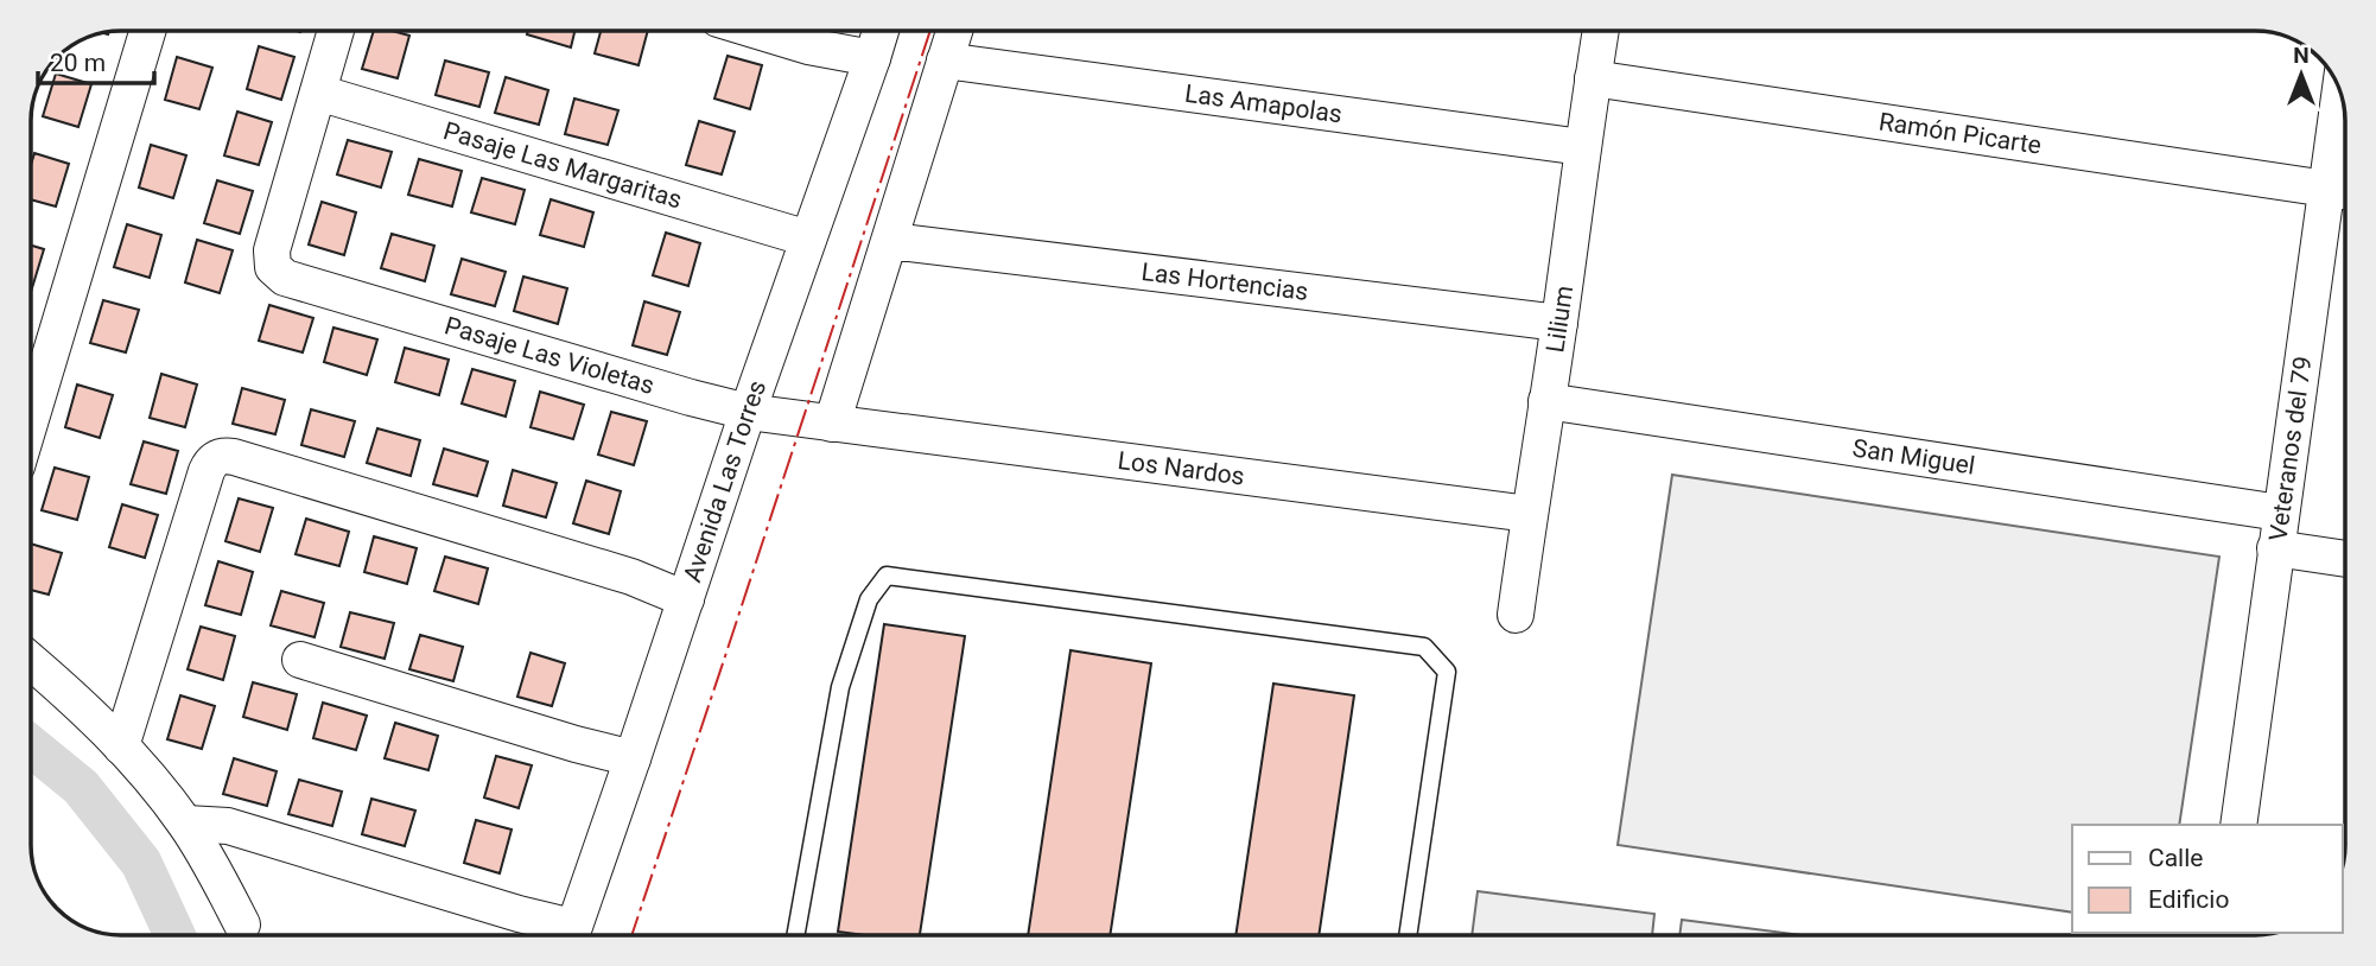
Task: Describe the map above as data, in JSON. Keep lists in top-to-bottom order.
{
  "streets": {
    "street": [
      "Las Amapolas",
      "Ramón Picarte",
      "Pasaje Las Margaritas",
      "Las Hortencias",
      "Lilium",
      "Pasaje Las Violetas",
      "Veteranos del 79",
      "San Miguel",
      "Los Nardos",
      "Avenida Las Torres"
    ]
  },
  "crossings": [
    ["Las Amapolas", "Lilium"],
    ["Ramón Picarte", "Lilium"],
    ["Ramón Picarte", "Veteranos del 79"],
    ["Pasaje Las Margaritas", "Pasaje Las Violetas"],
    ["Pasaje Las Margaritas", "Avenida Las Torres"],
    ["Las Hortencias", "Lilium"],
    ["Lilium", "San Miguel"],
    ["Lilium", "Los Nardos"],
    ["Pasaje Las Violetas", "Los Nardos"],
    ["Pasaje Las Violetas", "Avenida Las Torres"],
    ["Veteranos del 79", "San Miguel"]
  ],
  "legend": ["Calle", "Edificio"],
  "scale_bar": "20 m",
  "north": "top"
}
